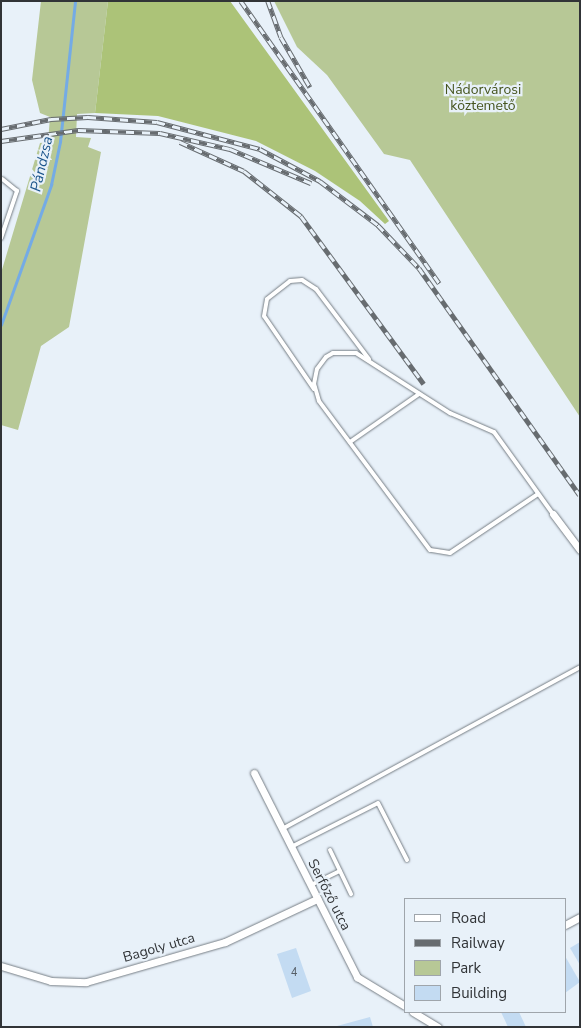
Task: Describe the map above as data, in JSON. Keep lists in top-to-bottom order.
{
  "streets": {
    "street": ["Serfőző utca", "Bagoly utca"]
  },
  "crossings": [
    ["Serfőző utca", "Bagoly utca"]
  ],
  "water": ["Pándzsa"],
  "parks": ["Nádorvárosi köztemető"],
  "house_numbers": ["4"],
  "legend": [
    "Road",
    "Railway",
    "Park",
    "Building"
  ]
}
